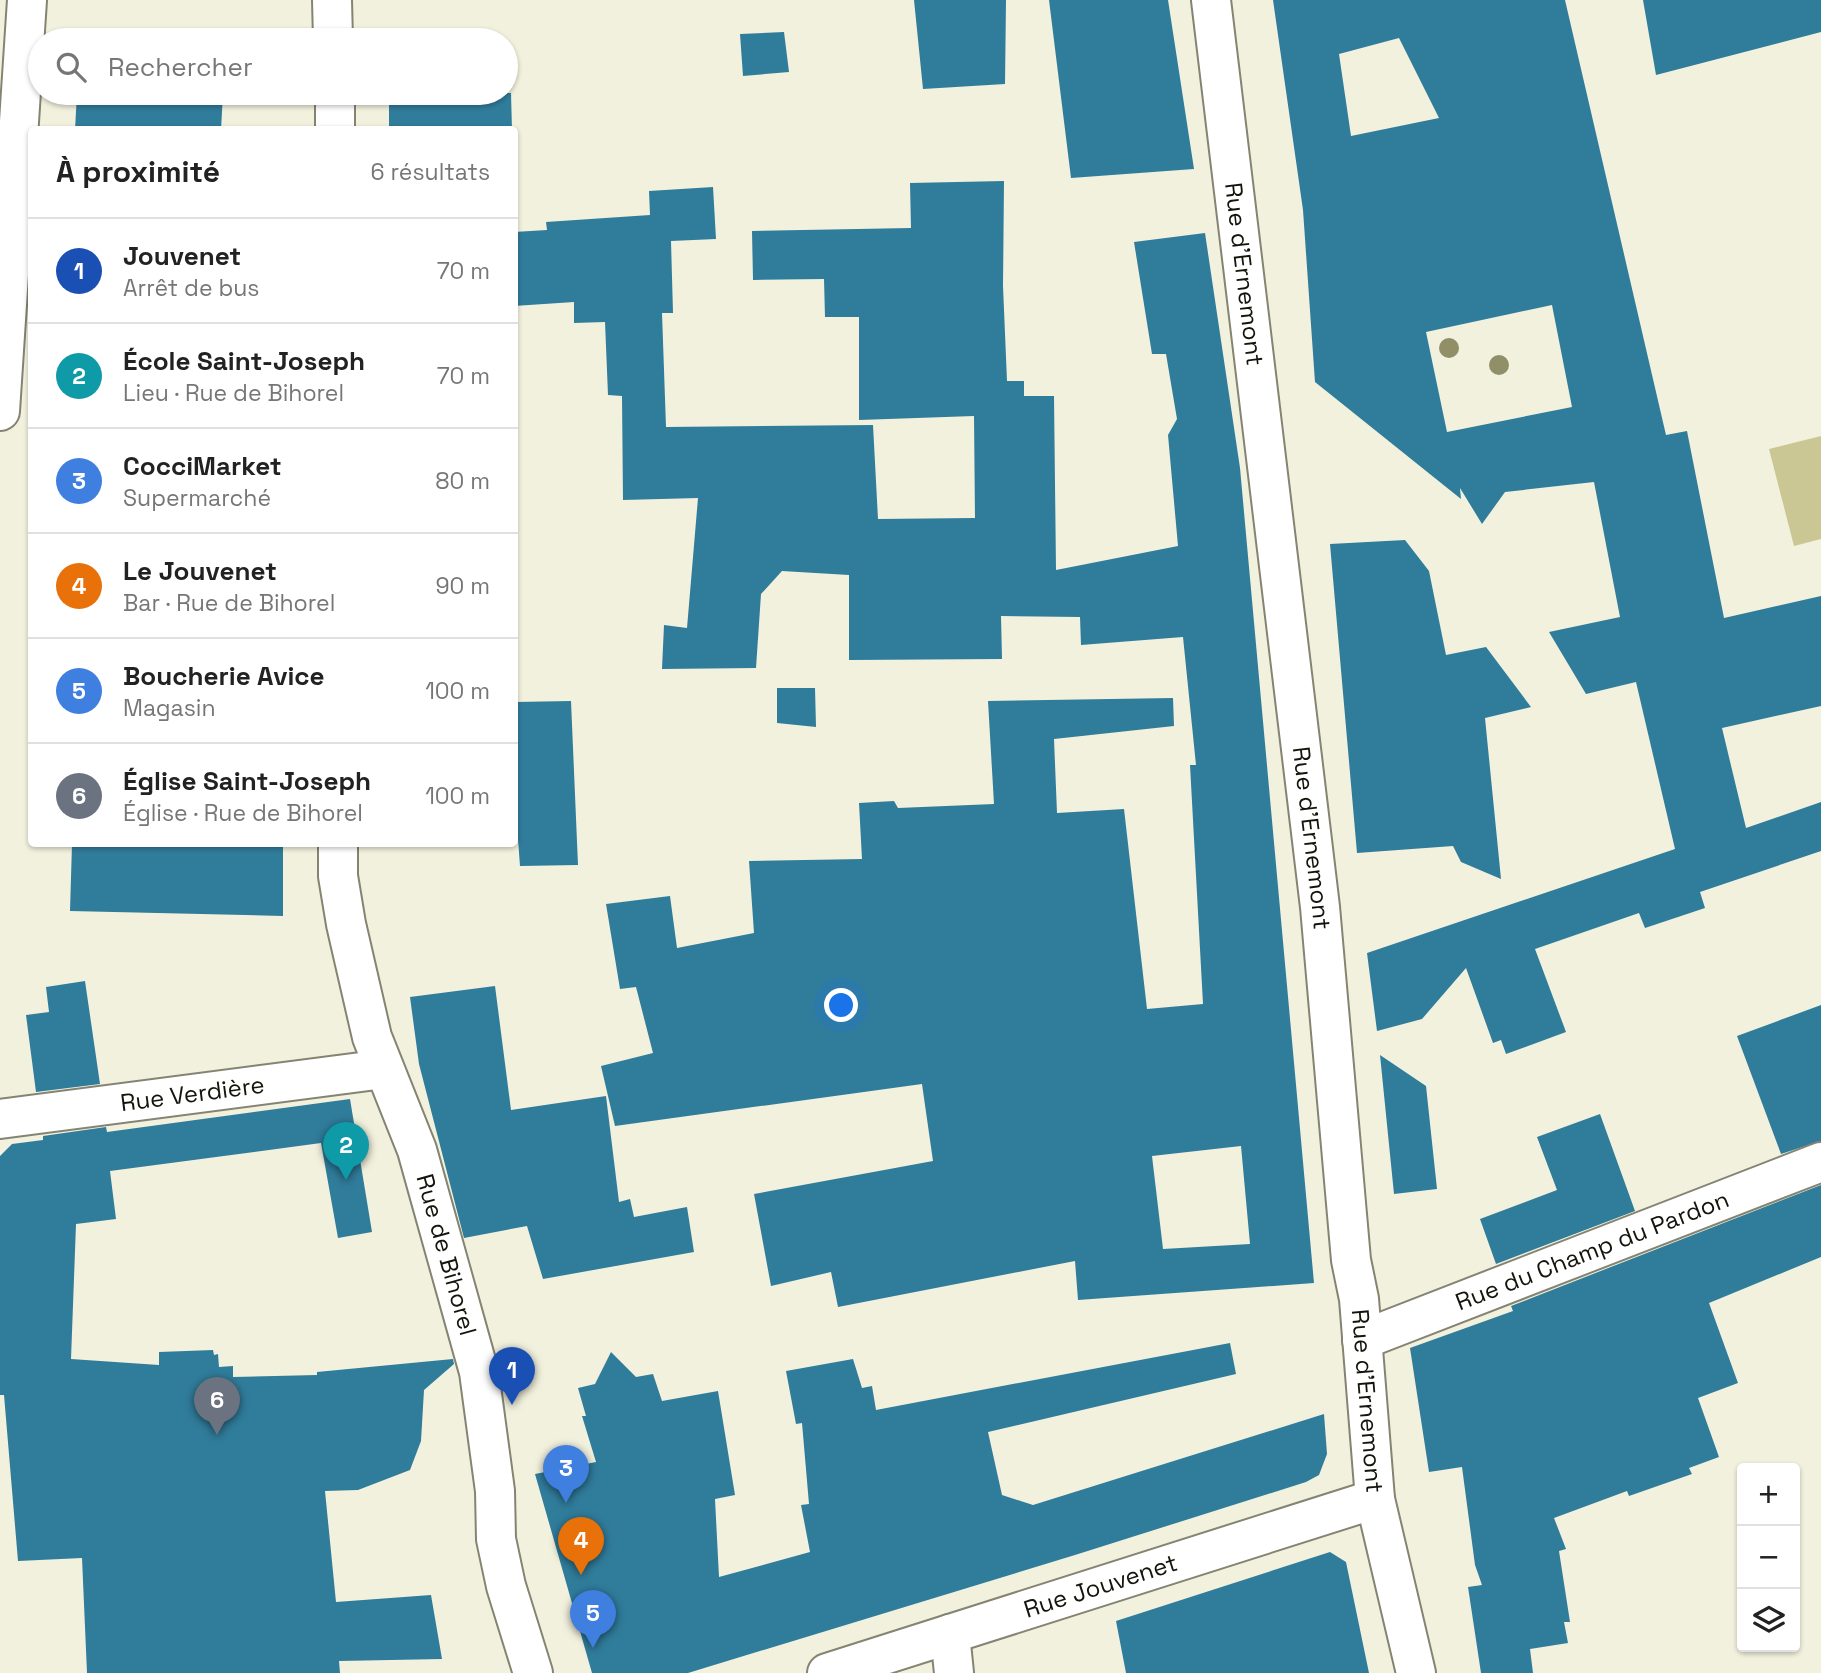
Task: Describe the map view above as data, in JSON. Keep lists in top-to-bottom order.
{
  "streets": {
    "street": [
      "Rue d'Ernemont",
      "Rue Verdière",
      "Rue du Champ du Pardon",
      "Rue de Bihorel",
      "Rue Jouvenet"
    ]
  },
  "crossings": [
    ["Rue d'Ernemont", "Rue du Champ du Pardon"],
    ["Rue d'Ernemont", "Rue Jouvenet"],
    ["Rue Verdière", "Rue de Bihorel"]
  ],
  "page": {
    "search": "Rechercher",
    "heading": ["À proximité", "6 résultats"],
    "list": [
      {
        "mark": "1",
        "name": "Jouvenet",
        "note": "Arrêt de bus",
        "value": "70 m"
      },
      {
        "mark": "2",
        "name": "École Saint-Joseph",
        "note": "Lieu · Rue de Bihorel",
        "value": "70 m"
      },
      {
        "mark": "3",
        "name": "CocciMarket",
        "note": "Supermarché",
        "value": "80 m"
      },
      {
        "mark": "4",
        "name": "Le Jouvenet",
        "note": "Bar · Rue de Bihorel",
        "value": "90 m"
      },
      {
        "mark": "5",
        "name": "Boucherie Avice",
        "note": "Magasin",
        "value": "100 m"
      },
      {
        "mark": "6",
        "name": "Église Saint-Joseph",
        "note": "Église · Rue de Bihorel",
        "value": "100 m"
      }
    ],
    "pins": [
      "2",
      "1",
      "6",
      "3",
      "4",
      "5"
    ],
    "map_buttons": ["+", "−"]
  }
}
